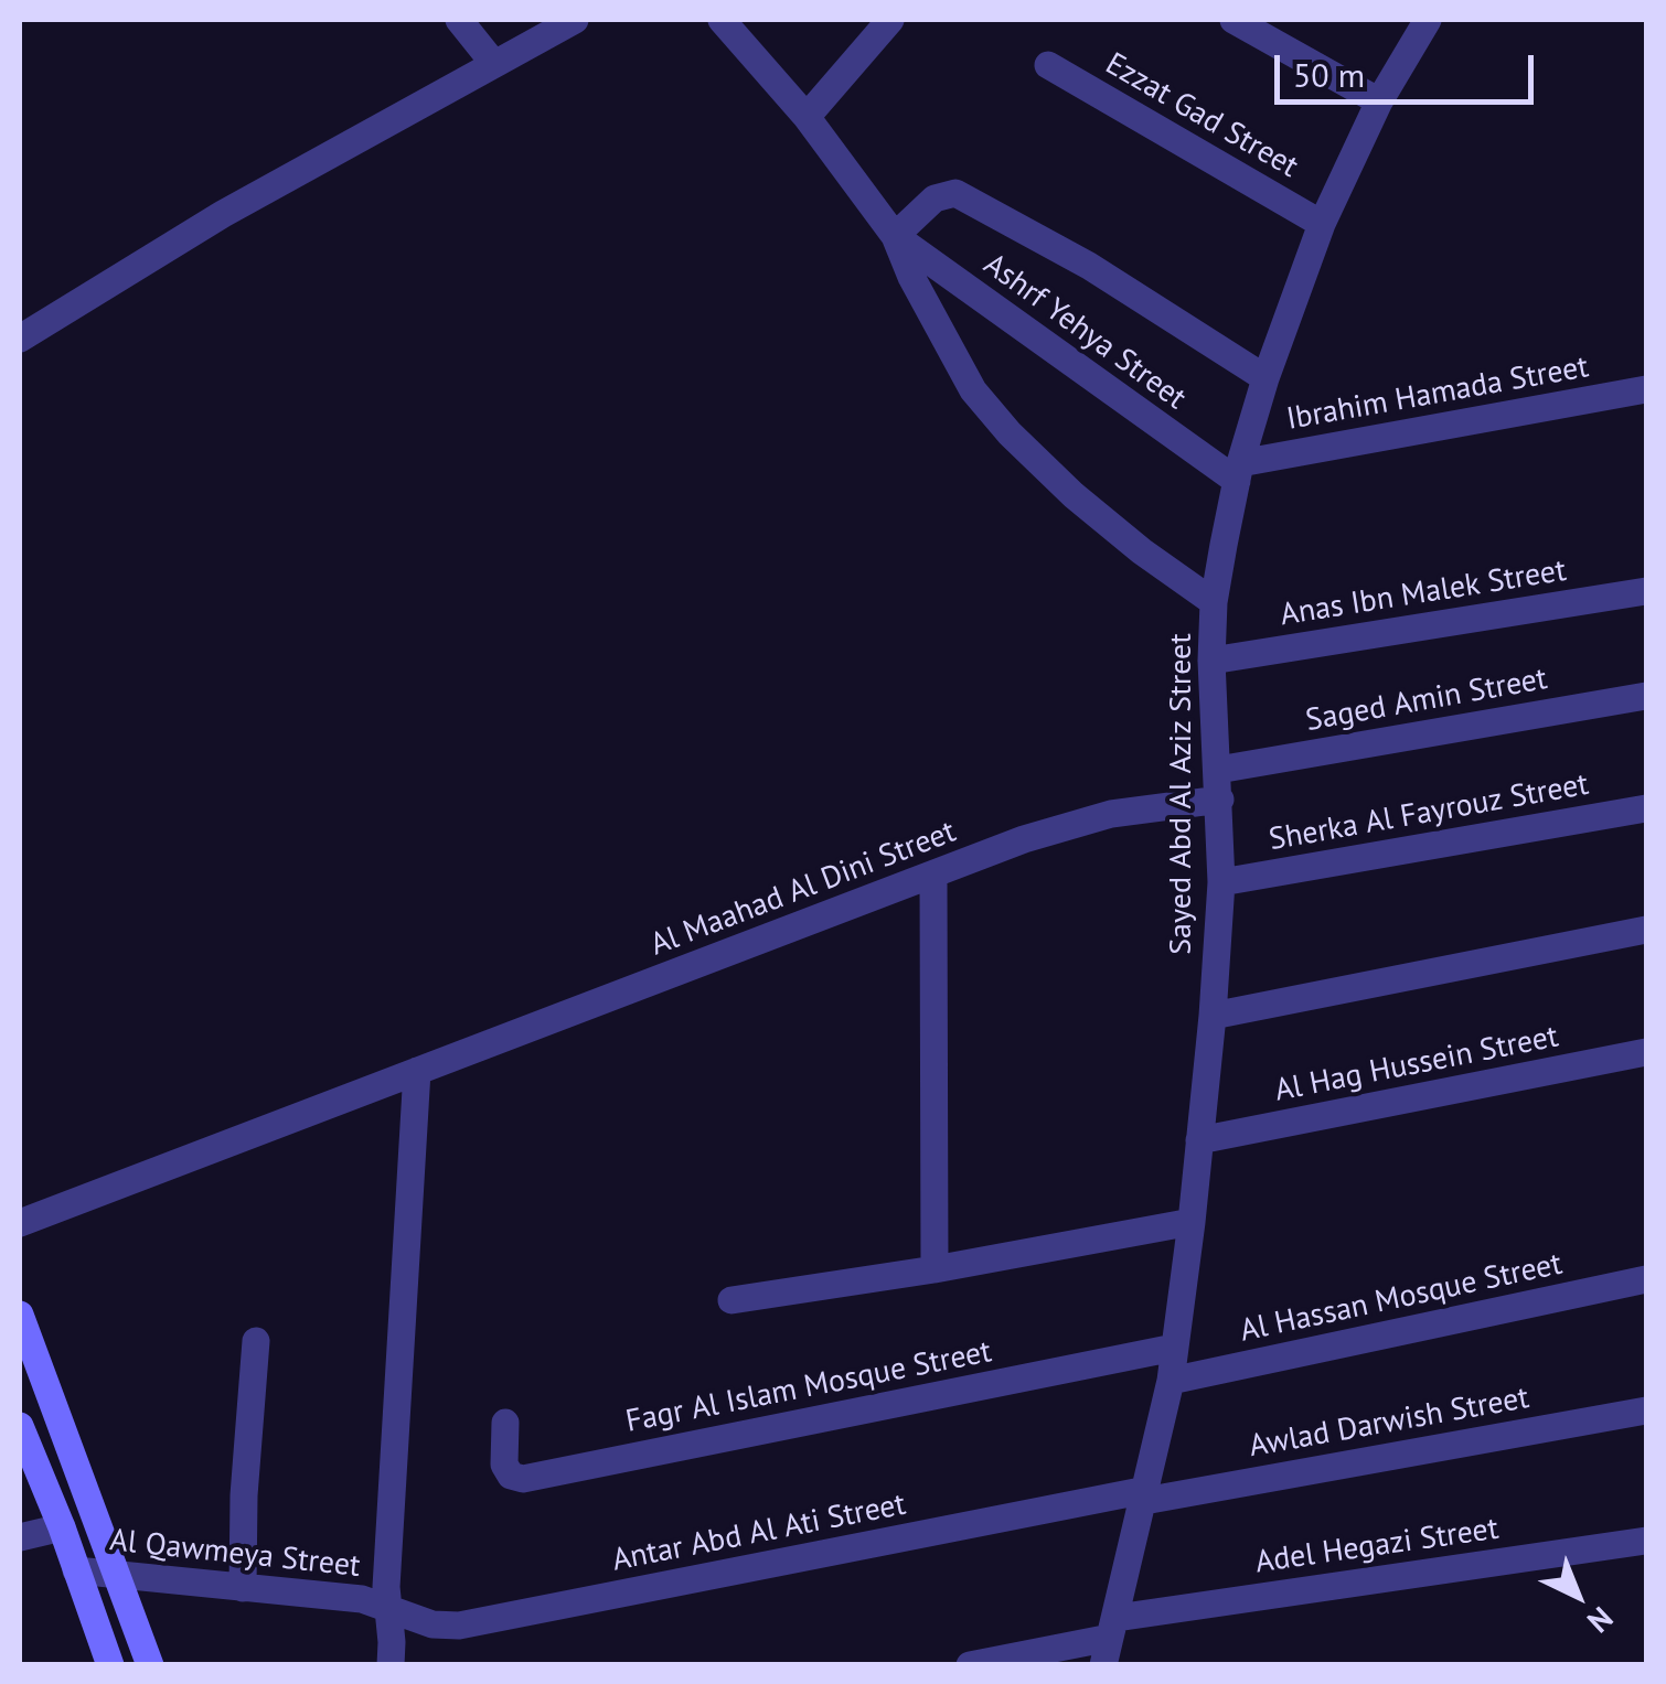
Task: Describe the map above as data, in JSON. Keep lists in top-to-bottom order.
{
  "streets": {
    "street": [
      "Ezzat Gad Street",
      "Ashrf Yehya Street",
      "Ibrahim Hamada Street",
      "Anas Ibn Malek Street",
      "Saged Amin Street",
      "Sayed Abd Al Aziz Street",
      "Sherka Al Fayrouz Street",
      "Al Maahad Al Dini Street",
      "Al Hag Hussein Street",
      "Al Hassan Mosque Street",
      "Fagr Al Islam Mosque Street",
      "Awlad Darwish Street",
      "Antar Abd Al Ati Street",
      "Adel Hegazi Street",
      "Al Qawmeya Street"
    ]
  },
  "crossings": [
    ["Ezzat Gad Street", "Sayed Abd Al Aziz Street"],
    ["Ashrf Yehya Street", "Ibrahim Hamada Street"],
    ["Ashrf Yehya Street", "Sayed Abd Al Aziz Street"],
    ["Ibrahim Hamada Street", "Sayed Abd Al Aziz Street"],
    ["Anas Ibn Malek Street", "Sayed Abd Al Aziz Street"],
    ["Saged Amin Street", "Sayed Abd Al Aziz Street"],
    ["Sayed Abd Al Aziz Street", "Sherka Al Fayrouz Street"],
    ["Sayed Abd Al Aziz Street", "Al Maahad Al Dini Street"],
    ["Sayed Abd Al Aziz Street", "Al Hag Hussein Street"],
    ["Sayed Abd Al Aziz Street", "Al Hassan Mosque Street"],
    ["Sayed Abd Al Aziz Street", "Fagr Al Islam Mosque Street"],
    ["Sayed Abd Al Aziz Street", "Awlad Darwish Street"],
    ["Sayed Abd Al Aziz Street", "Antar Abd Al Ati Street"],
    ["Sayed Abd Al Aziz Street", "Adel Hegazi Street"],
    ["Awlad Darwish Street", "Antar Abd Al Ati Street"],
    ["Antar Abd Al Ati Street", "Al Qawmeya Street"]
  ],
  "scale_bar": "50 m",
  "north": "bottom right"
}
